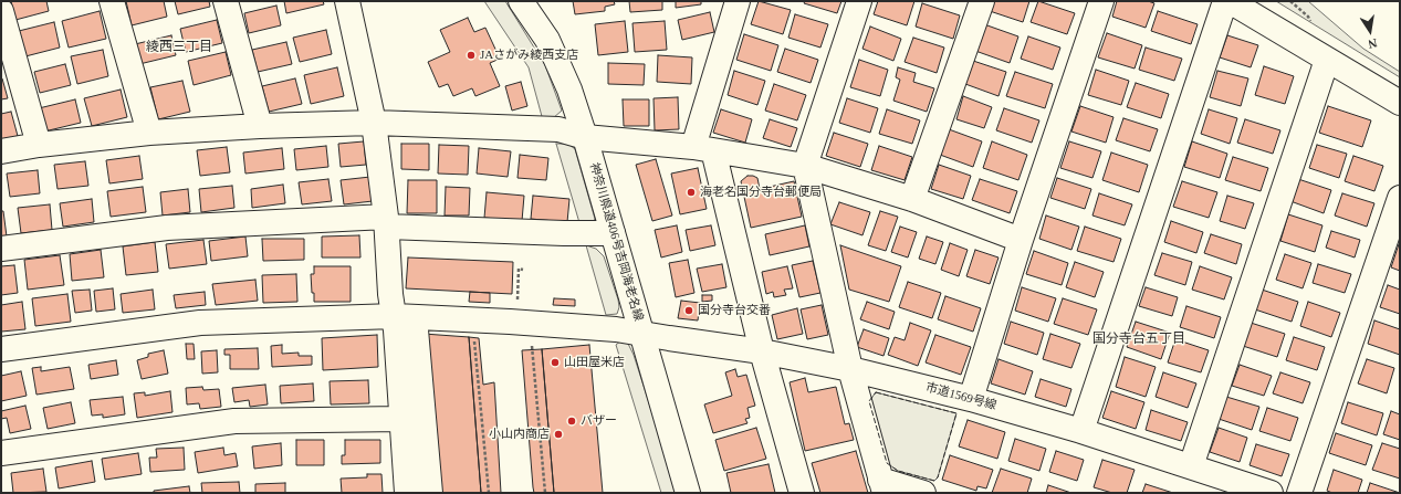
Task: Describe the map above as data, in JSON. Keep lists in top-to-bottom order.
{
  "streets": {
    "street": ["神奈川県道406号吉岡海老名線", "市道1569号線"]
  },
  "crossings": [
    ["神奈川県道406号吉岡海老名線", "市道1569号線"]
  ],
  "districts": ["綾西三丁目", "国分寺台五丁目"],
  "places": [
    "JAさがみ綾西支店",
    "海老名国分寺台郵便局",
    "国分寺台交番",
    "山田屋米店",
    "バザー",
    "小山内商店"
  ],
  "north": "bottom"
}
